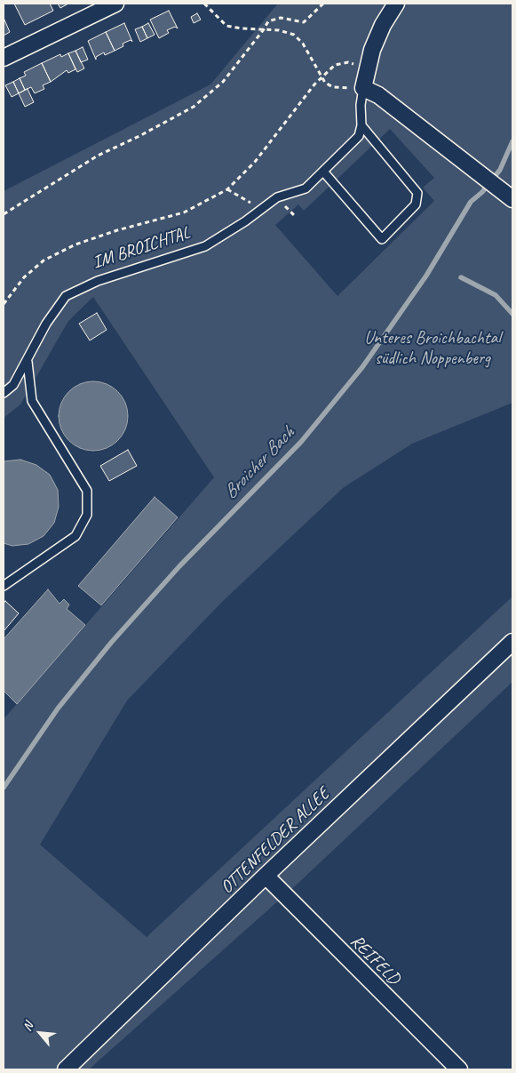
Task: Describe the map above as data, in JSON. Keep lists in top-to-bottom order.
{
  "streets": {
    "street": ["OTTENFELDER ALLEE", "REIFELD"],
    "lane": ["IM BROICHTAL"]
  },
  "crossings": [
    ["OTTENFELDER ALLEE", "REIFELD"]
  ],
  "water": ["Broicher Bach"],
  "parks": ["Unteres Broichbachtal südlich Noppenberg"],
  "north": "top left"
}
